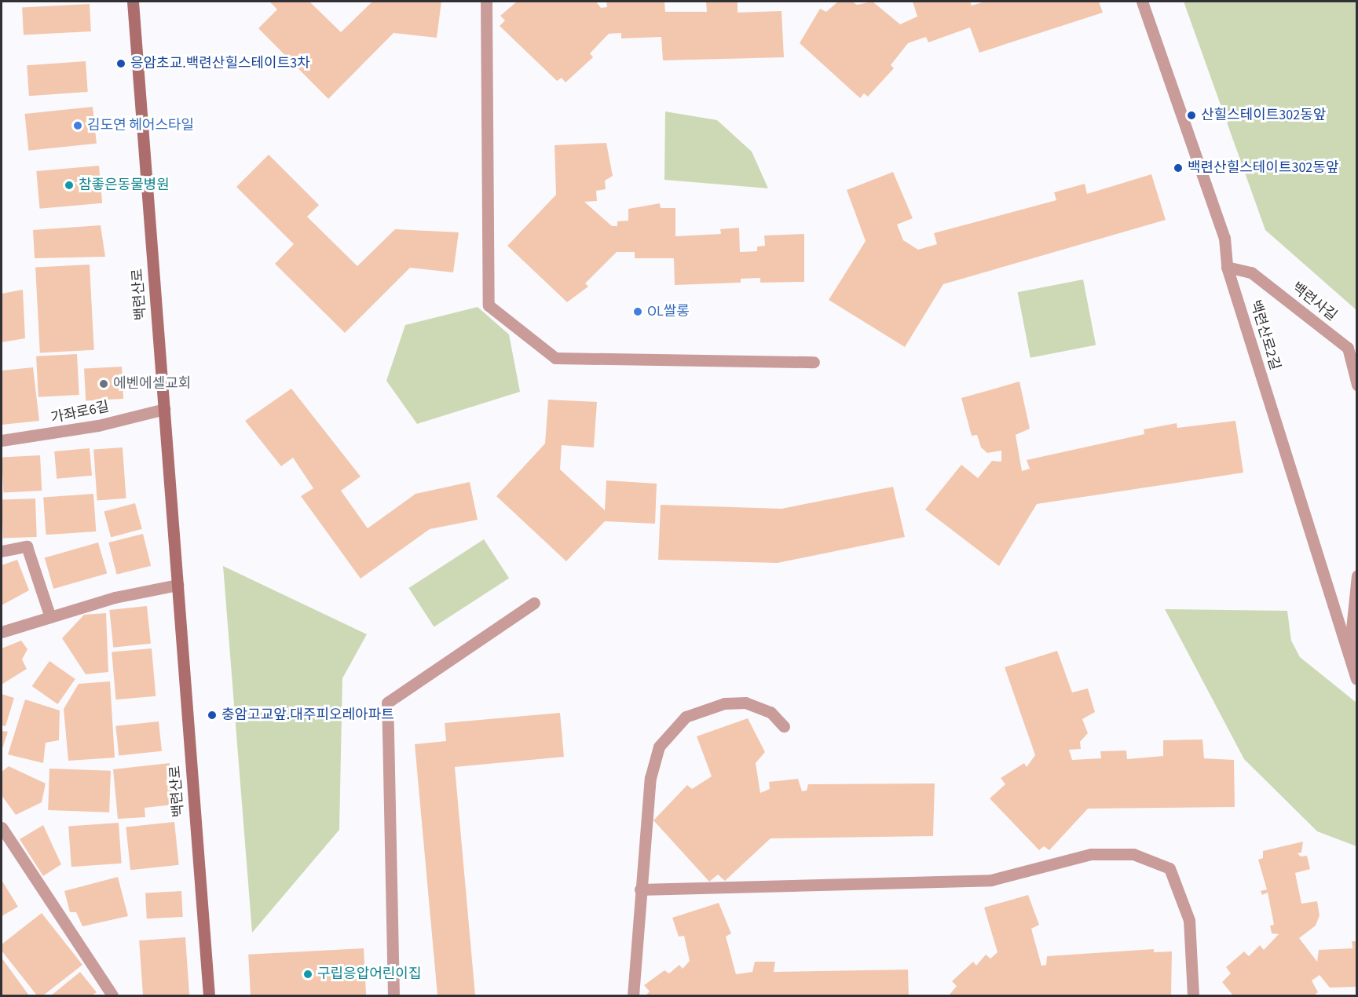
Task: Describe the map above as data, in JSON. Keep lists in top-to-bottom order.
{
  "streets": {
    "main road": ["백련산로"],
    "street": ["백련사길", "백련산로2길", "가좌로6길"]
  },
  "crossings": [
    ["백련산로", "가좌로6길"],
    ["백련사길", "백련산로2길"]
  ],
  "places": [
    "응암초교.백련산힐스테이트3차",
    "산힐스테이트302동앞",
    "김도연 헤어스타일",
    "백련산힐스테이트302동앞",
    "참좋은동물병원",
    "OL쌀롱",
    "에벤에셀교회",
    "충암고교앞.대주피오레아파트",
    "구립응압어린이집"
  ]
}
